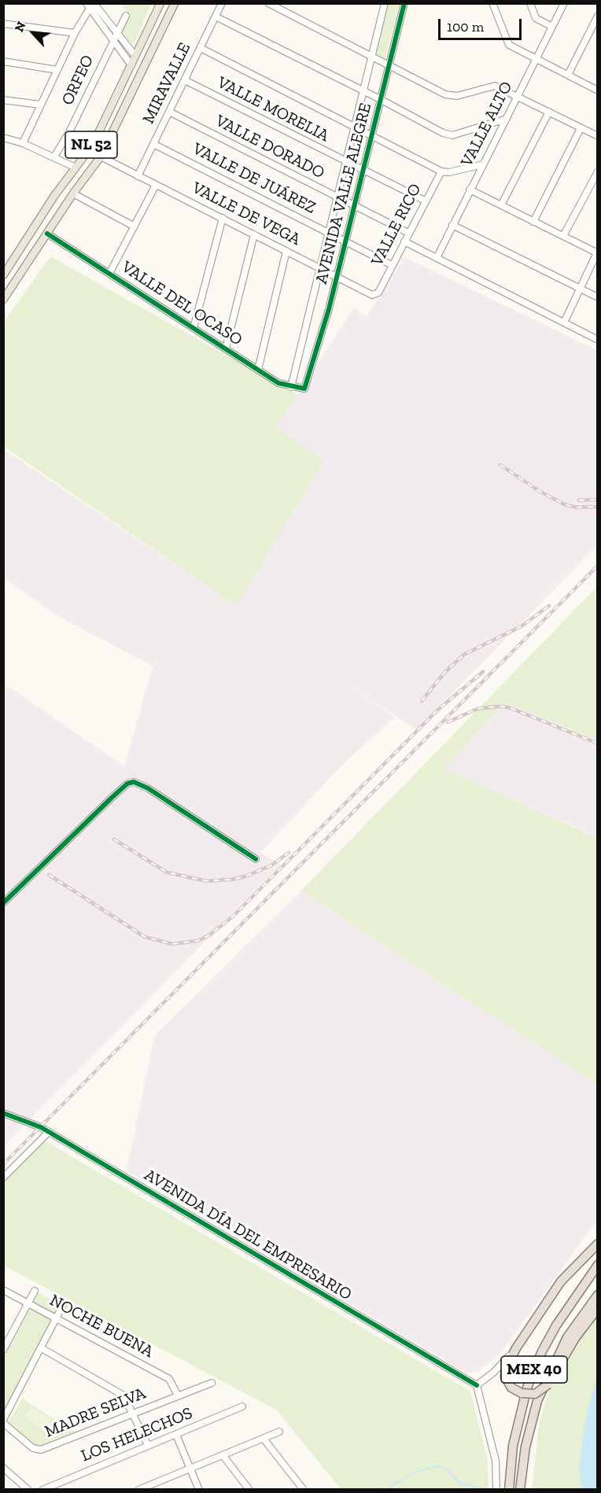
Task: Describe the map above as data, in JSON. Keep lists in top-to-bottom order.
{
  "streets": {
    "highway": ["MEX 40"],
    "main road": ["NL 52"],
    "street": [
      "ORFEO",
      "MIRAVALLE",
      "VALLE MORELIA",
      "VALLE ALTO",
      "VALLE DORADO",
      "VALLE DE JUÁREZ",
      "AVENIDA VALLE ALEGRE",
      "VALLE DE VEGA",
      "VALLE RICO",
      "VALLE DEL OCASO",
      "AVENIDA DÍA DEL EMPRESARIO",
      "NOCHE BUENA",
      "MADRE SELVA",
      "LOS HELECHOS"
    ]
  },
  "crossings": [
    ["MIRAVALLE", "VALLE MORELIA"],
    ["MIRAVALLE", "VALLE DORADO"],
    ["MIRAVALLE", "VALLE DE JUÁREZ"],
    ["MIRAVALLE", "VALLE DE VEGA"],
    ["VALLE MORELIA", "AVENIDA VALLE ALEGRE"],
    ["VALLE MORELIA", "VALLE RICO"],
    ["NL 52", "VALLE DE VEGA"],
    ["NL 52", "VALLE DEL OCASO"],
    ["VALLE DORADO", "AVENIDA VALLE ALEGRE"],
    ["VALLE DORADO", "VALLE RICO"],
    ["VALLE DE JUÁREZ", "AVENIDA VALLE ALEGRE"],
    ["VALLE DE JUÁREZ", "VALLE RICO"],
    ["AVENIDA VALLE ALEGRE", "VALLE DE VEGA"],
    ["AVENIDA VALLE ALEGRE", "VALLE DEL OCASO"],
    ["VALLE DE VEGA", "VALLE RICO"],
    ["NOCHE BUENA", "MADRE SELVA"]
  ],
  "scale_bar": "100 m",
  "north": "top left"
}
